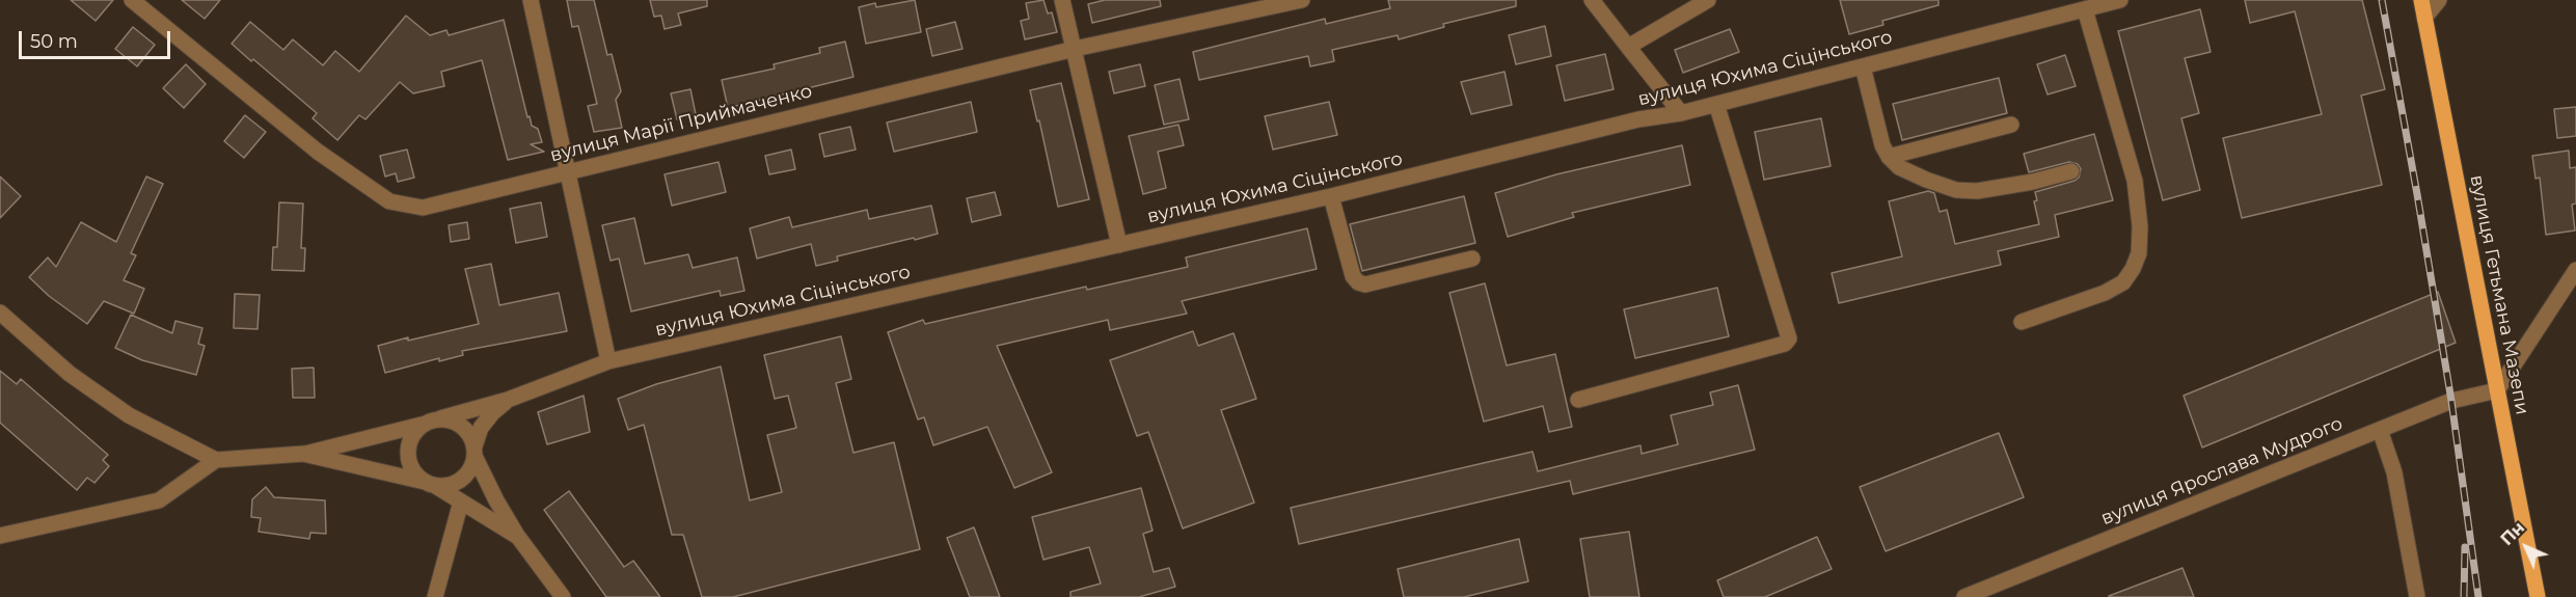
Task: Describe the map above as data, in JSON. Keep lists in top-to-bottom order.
{
  "streets": {
    "main road": ["вулиця Гетьмана Мазепи"],
    "street": ["вулиця Юхима Сіцінського", "вулиця Марії Приймаченко", "вулиця Ярослава Мудрого"]
  },
  "crossings": [
    ["вулиця Гетьмана Мазепи", "вулиця Ярослава Мудрого"]
  ],
  "scale_bar": "50 m",
  "north": "top left"
}
